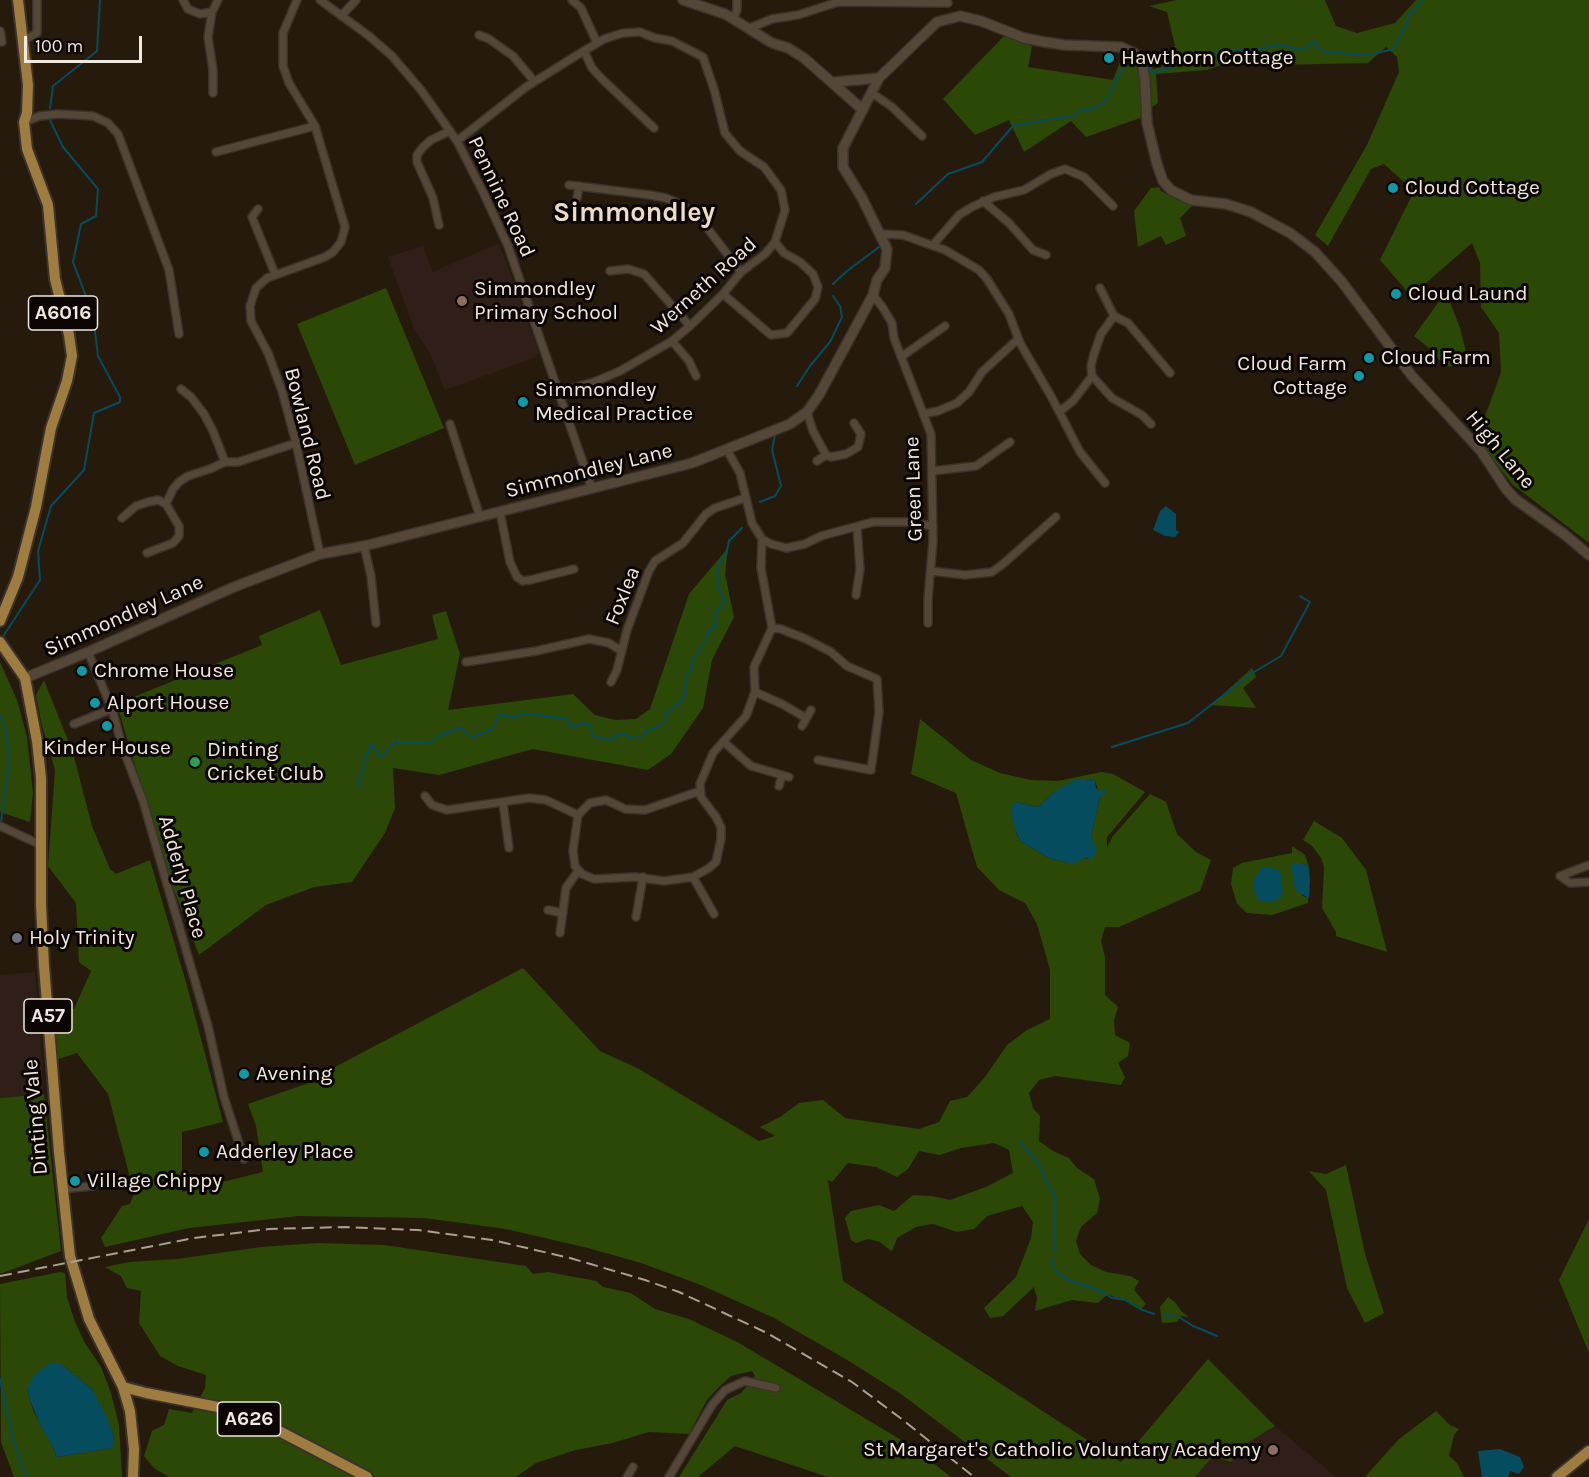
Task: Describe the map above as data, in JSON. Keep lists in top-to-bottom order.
{
  "streets": {
    "main road": [
      "A6016",
      "A57",
      "Dinting Vale",
      "A626"
    ],
    "street": [
      "Pennine Road",
      "Werneth Road",
      "Bowland Road",
      "High Lane",
      "Simmondley Lane",
      "Green Lane",
      "Foxlea",
      "Adderly Place"
    ]
  },
  "crossings": [
    ["Pennine Road", "Werneth Road"],
    ["Pennine Road", "Simmondley Lane"],
    ["Bowland Road", "Simmondley Lane"],
    ["High Lane", "Simmondley Lane"],
    ["Simmondley Lane", "Green Lane"],
    ["Simmondley Lane", "Adderly Place"],
    ["Simmondley Lane", "Dinting Vale"],
    ["Dinting Vale", "A626"]
  ],
  "districts": ["Simmondley"],
  "places": [
    "Hawthorn Cottage",
    "Cloud Cottage",
    "Cloud Laund",
    "Simmondley Primary School",
    "Cloud Farm",
    "Cloud Farm Cottage",
    "Simmondley Medical Practice",
    "Chrome House",
    "Alport House",
    "Kinder House",
    "Dinting Cricket Club",
    "Holy Trinity",
    "Avening",
    "Adderley Place",
    "Village Chippy",
    "St Margaret's Catholic Voluntary Academy"
  ],
  "scale_bar": "100 m"
}
